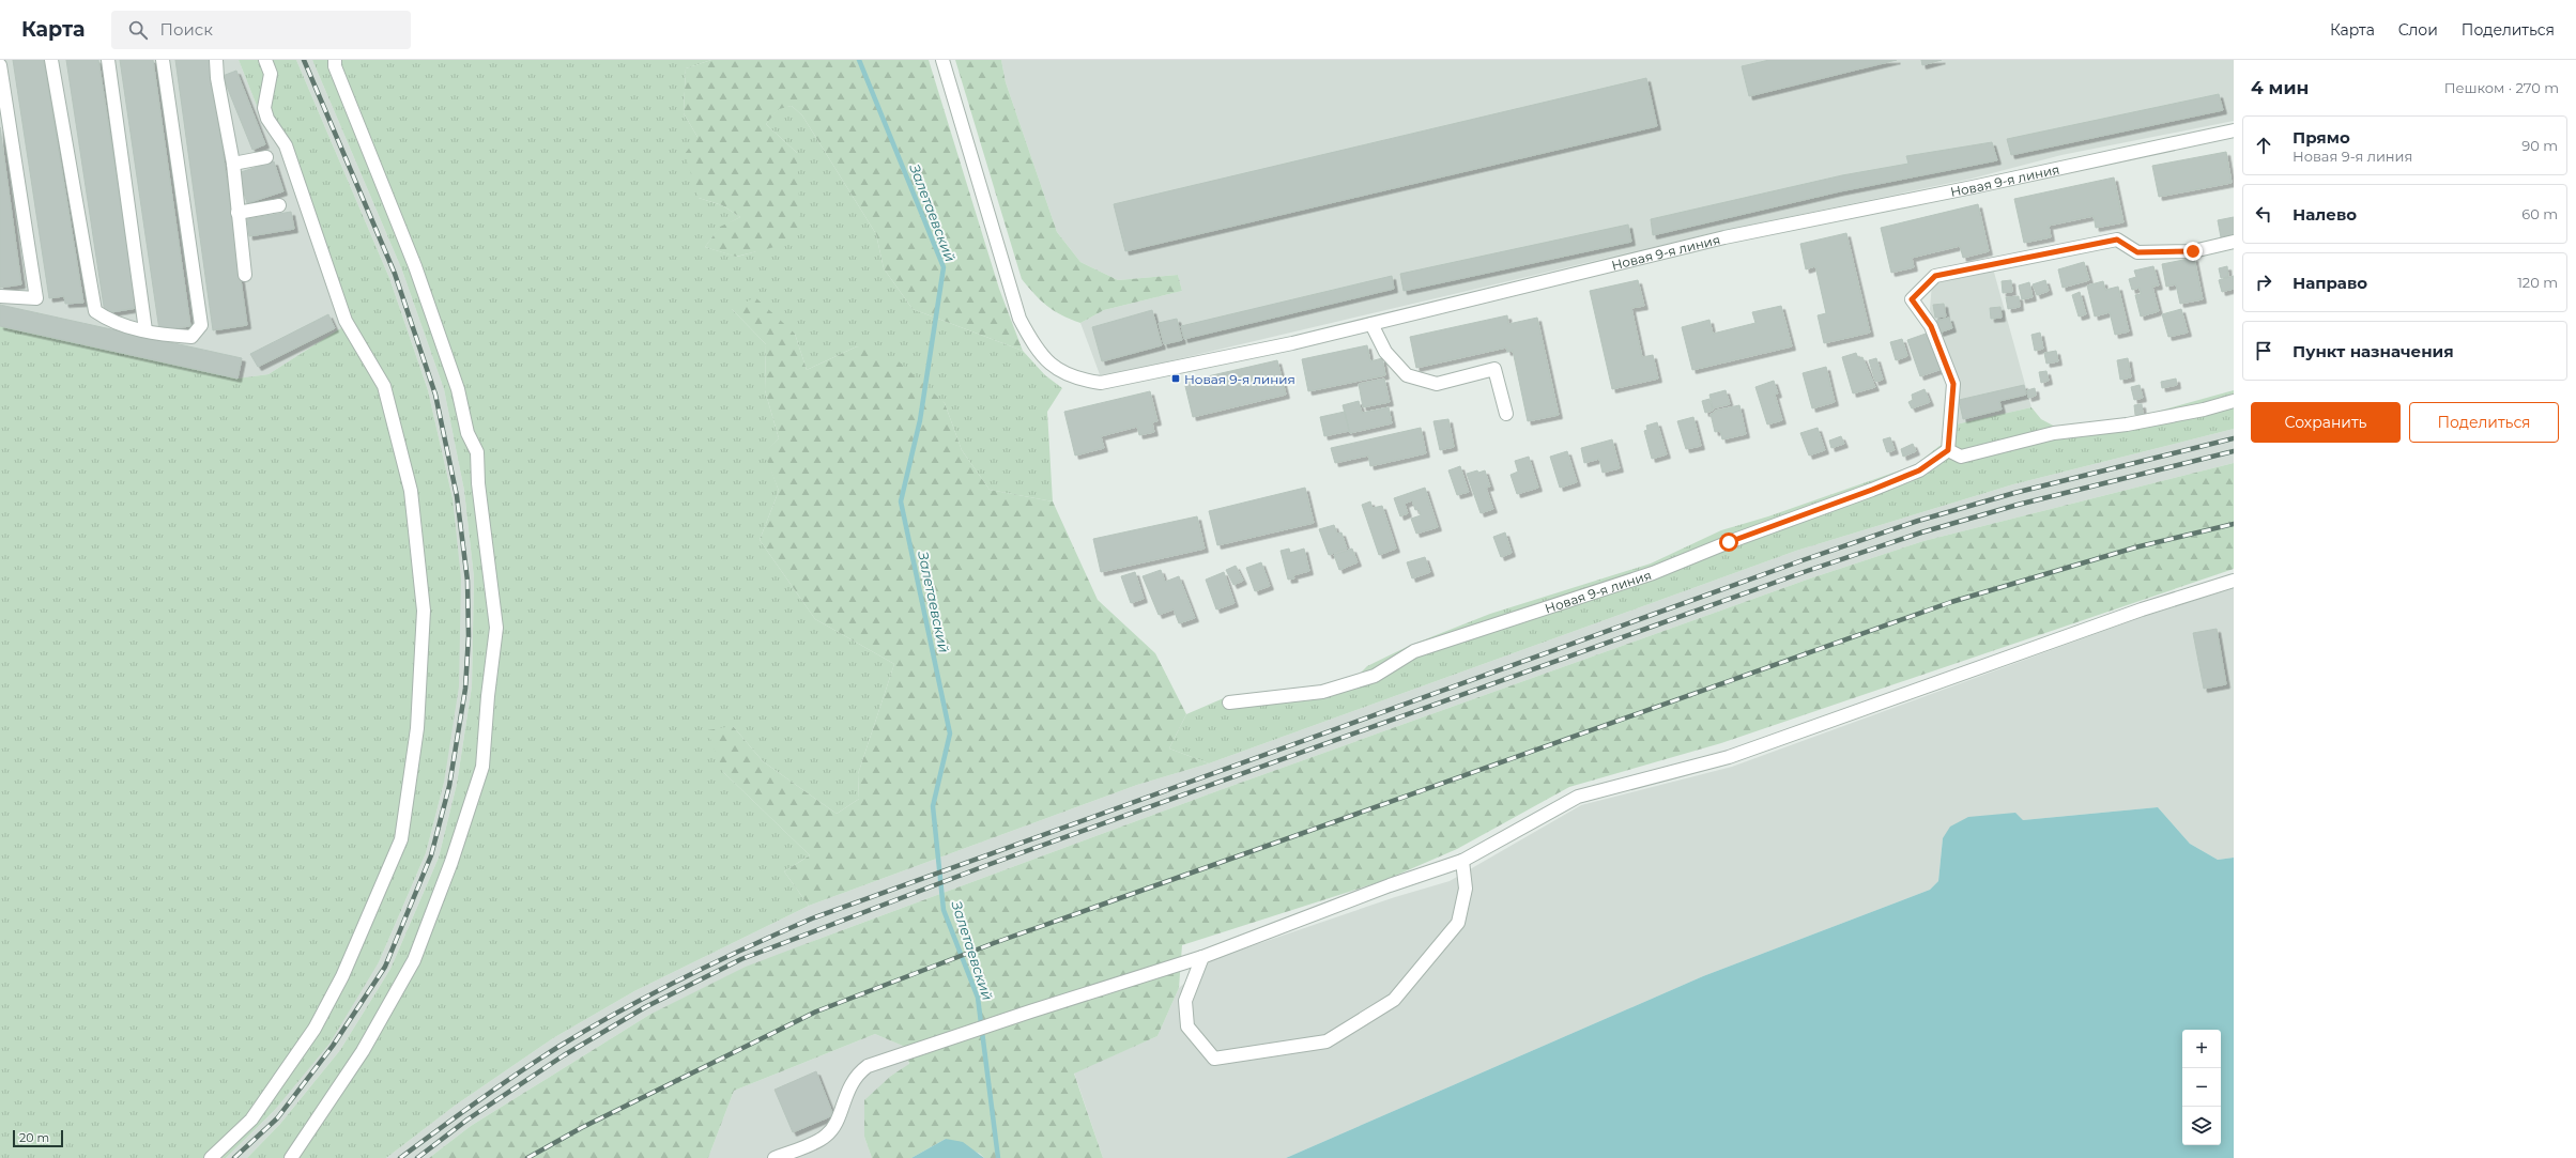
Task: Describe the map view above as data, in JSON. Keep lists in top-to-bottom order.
{
  "streets": {
    "street": ["Новая 9-я линия"]
  },
  "water": ["Залетаевский"],
  "places": {
    "transit": ["Новая 9-я линия"]
  },
  "scale_bar": "20 m",
  "page": {
    "header": "Карта",
    "search": "Поиск",
    "nav": ["Карта", "Слои", "Поделиться"],
    "heading": ["4 мин", "Пешком · 270 m"],
    "list": [
      ["Прямо", "Новая 9-я линия", "90 m"],
      ["Налево", "60 m"],
      ["Направо", "120 m"],
      "Пункт назначения"
    ],
    "buttons": ["Сохранить", "Поделиться"],
    "map_buttons": ["+", "−"],
    "scale": "20 m"
  }
}
